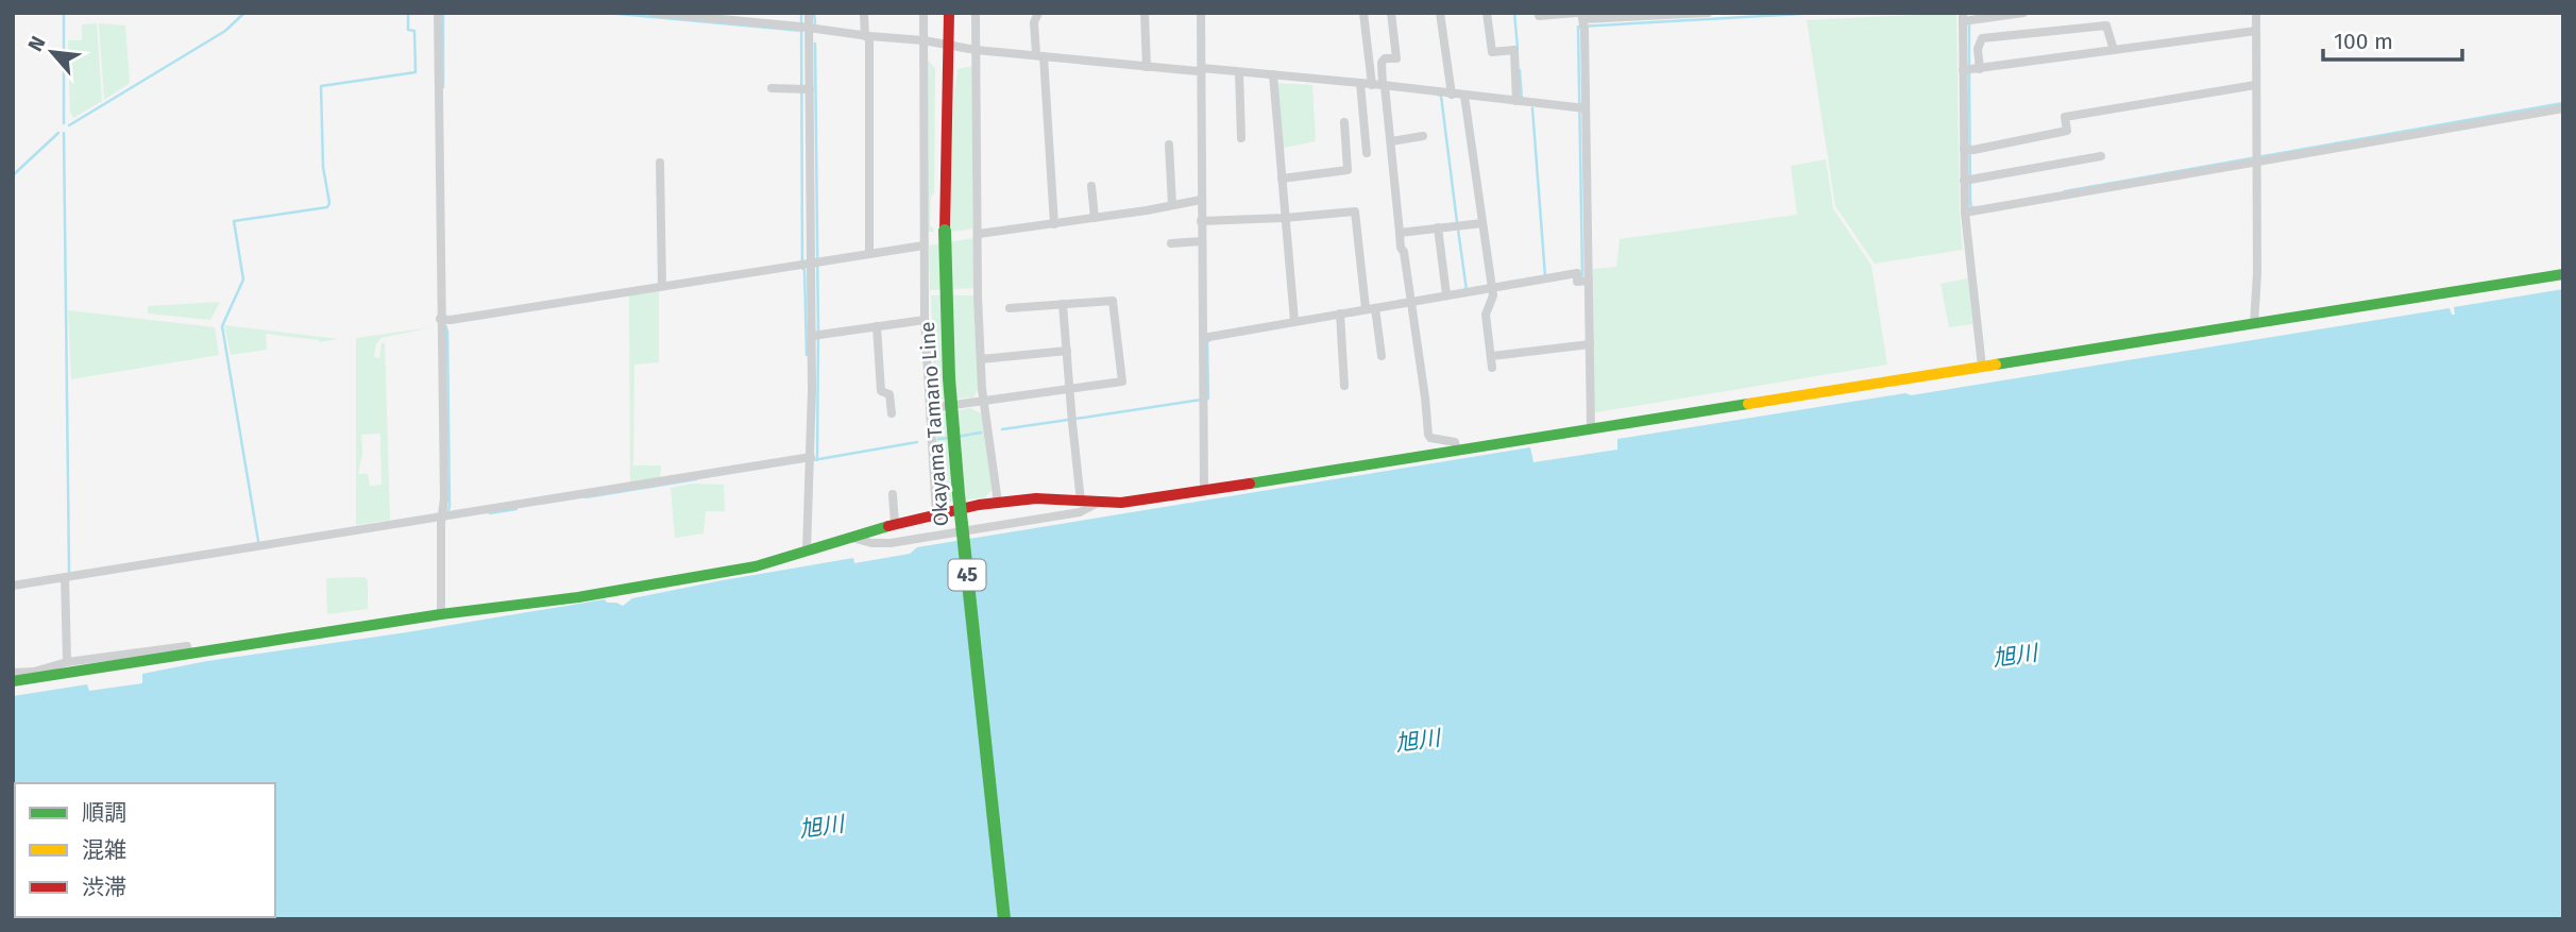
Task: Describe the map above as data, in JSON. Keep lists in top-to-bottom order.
{
  "streets": {
    "street": ["Okayama Tamano Line", "45"]
  },
  "water": ["旭川"],
  "legend": ["順調", "混雑", "渋滞"],
  "scale_bar": "100 m",
  "north": "top left"
}
